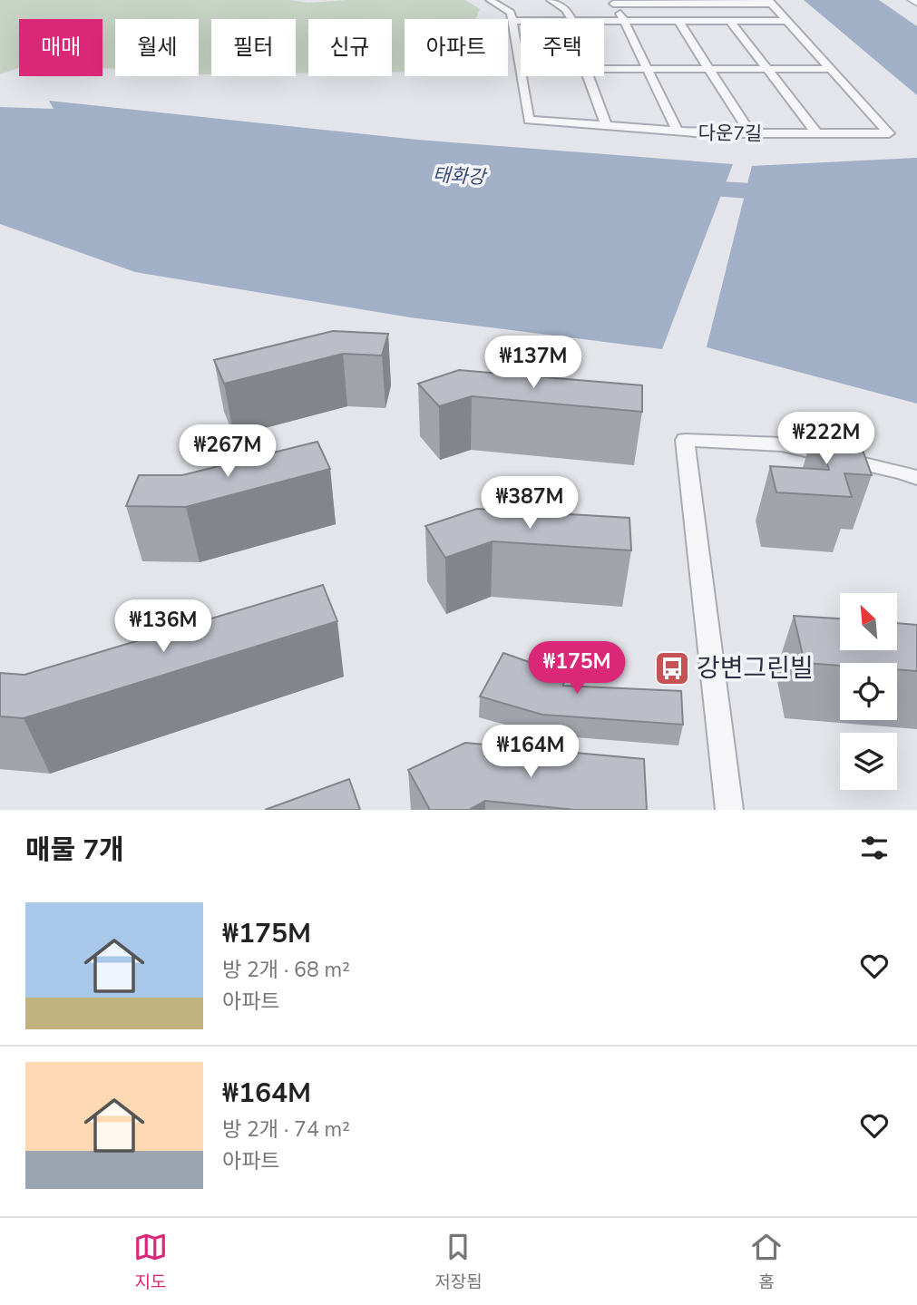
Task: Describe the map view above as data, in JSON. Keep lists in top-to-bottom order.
{
  "streets": {
    "street": ["다운7길"]
  },
  "water": ["태화강"],
  "places": {
    "bus stop": ["강변그린빌"]
  },
  "north": "top left",
  "page": {
    "chip": [
      "매매",
      "월세",
      "필터",
      "신규",
      "아파트",
      "주택"
    ],
    "price": [
      "₩137M",
      "₩222M",
      "₩267M",
      "₩387M",
      "₩136M",
      "₩175M",
      "₩164M"
    ],
    "heading": "매물 7개",
    "list": [
      {
        "name": "₩175M",
        "note": "방 2개 · 68 m² · 아파트"
      },
      {
        "name": "₩164M",
        "note": "방 2개 · 74 m² · 아파트"
      }
    ],
    "tabs": ["지도", "저장됨", "홈"]
  }
}
